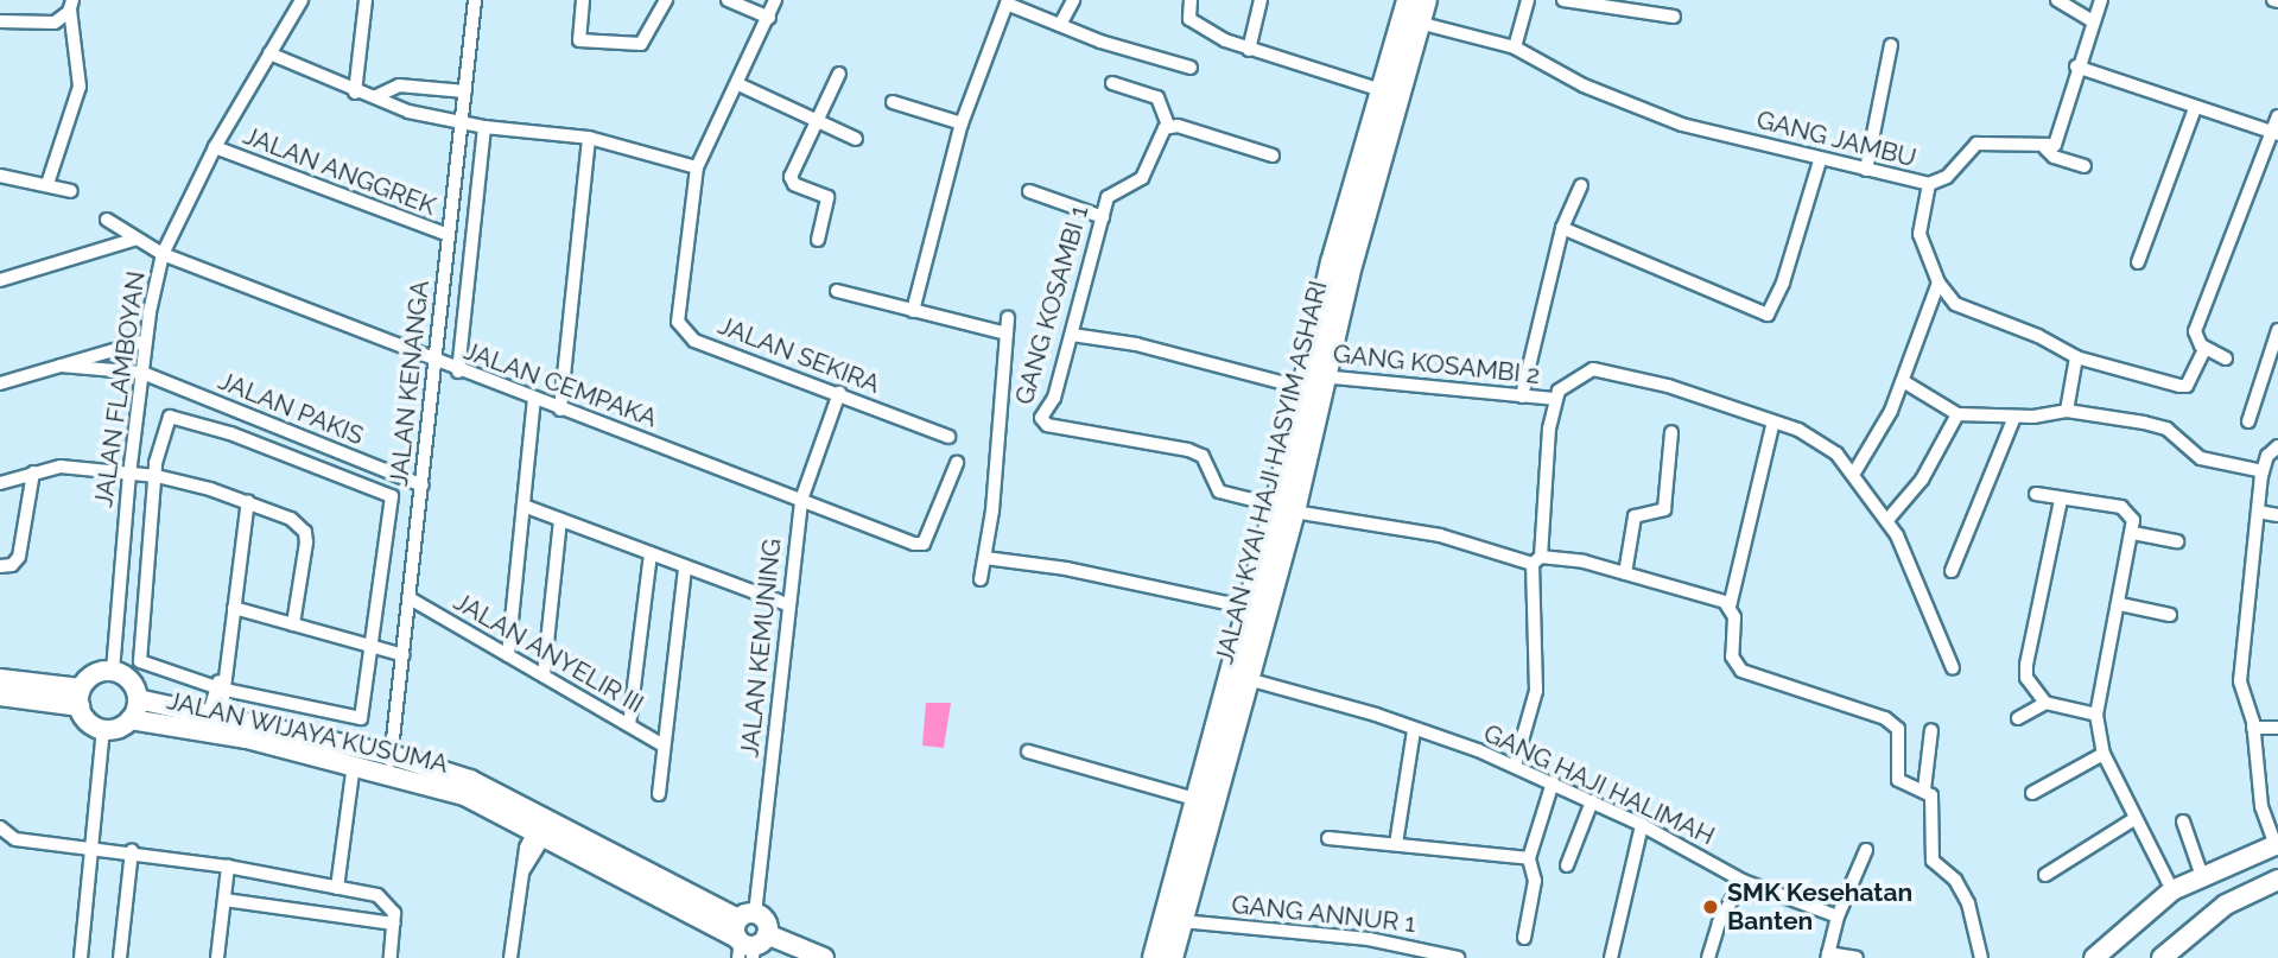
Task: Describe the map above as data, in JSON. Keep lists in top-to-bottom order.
{
  "streets": {
    "main road": ["JALAN KYAI HAJI HASYIM ASHARI"],
    "street": [
      "GANG JAMBU",
      "JALAN ANGGREK",
      "GANG KOSAMBI 1",
      "JALAN SEKIRA",
      "GANG KOSAMBI 2",
      "JALAN KENANGA",
      "JALAN CEMPAKA",
      "JALAN FLAMBOYAN",
      "JALAN PAKIS",
      "JALAN KEMUNING",
      "JALAN ANYELIR III",
      "JALAN WIJAYA KUSUMA",
      "GANG HAJI HALIMAH",
      "GANG ANNUR 1"
    ]
  },
  "crossings": [
    ["GANG JAMBU", "JALAN KYAI HAJI HASYIM ASHARI"],
    ["JALAN ANGGREK", "JALAN KENANGA"],
    ["JALAN ANGGREK", "JALAN FLAMBOYAN"],
    ["GANG KOSAMBI 1", "GANG KOSAMBI 2"],
    ["GANG KOSAMBI 1", "JALAN KYAI HAJI HASYIM ASHARI"],
    ["JALAN SEKIRA", "JALAN KEMUNING"],
    ["GANG KOSAMBI 2", "JALAN KYAI HAJI HASYIM ASHARI"],
    ["JALAN KENANGA", "JALAN CEMPAKA"],
    ["JALAN KENANGA", "JALAN PAKIS"],
    ["JALAN KENANGA", "JALAN ANYELIR III"],
    ["JALAN KENANGA", "JALAN WIJAYA KUSUMA"],
    ["JALAN CEMPAKA", "JALAN FLAMBOYAN"],
    ["JALAN CEMPAKA", "JALAN KEMUNING"],
    ["JALAN FLAMBOYAN", "JALAN PAKIS"],
    ["JALAN FLAMBOYAN", "JALAN WIJAYA KUSUMA"],
    ["JALAN KYAI HAJI HASYIM ASHARI", "GANG HAJI HALIMAH"],
    ["JALAN KYAI HAJI HASYIM ASHARI", "GANG ANNUR 1"],
    ["JALAN KEMUNING", "JALAN WIJAYA KUSUMA"]
  ],
  "places": ["SMK Kesehatan Banten"]
}
